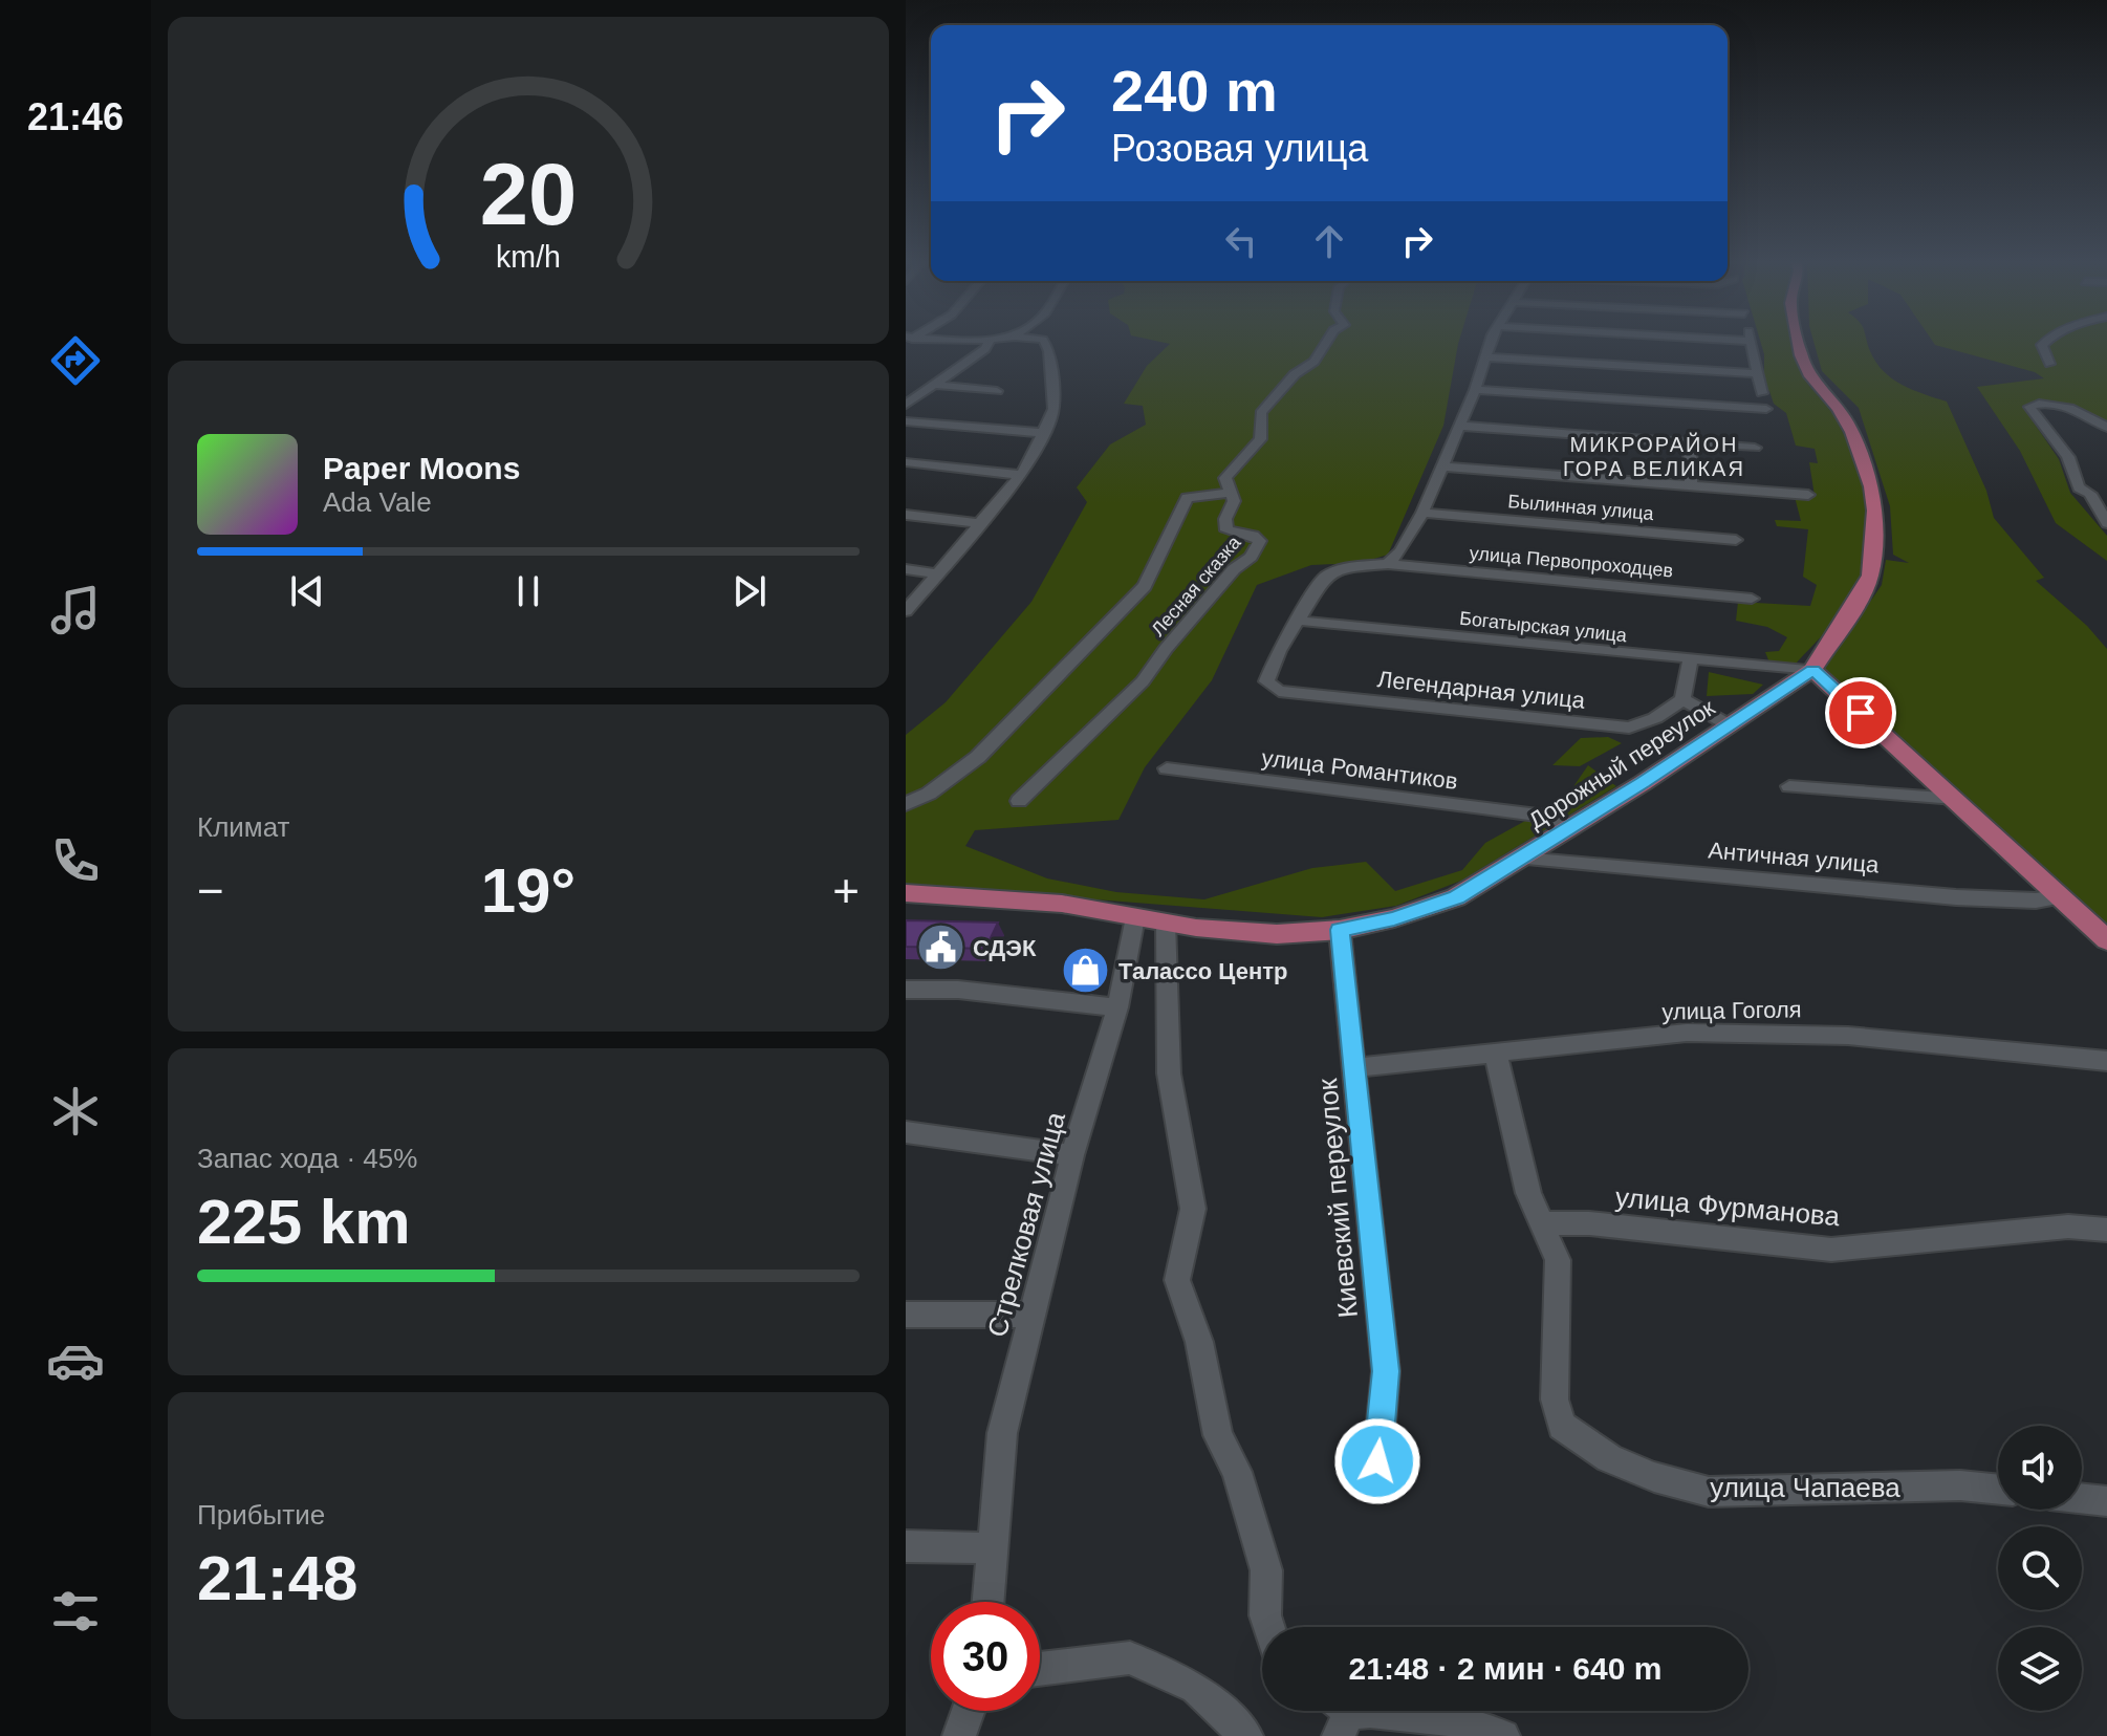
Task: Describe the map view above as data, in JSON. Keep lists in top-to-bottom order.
{
  "streets": {
    "main road": ["Дорожный переулок"],
    "street": [
      "Былинная улица",
      "улица Первопроходцев",
      "Лесная сказка",
      "Богатырская улица",
      "Легендарная улица",
      "улица Романтиков",
      "Античная улица",
      "улица Гоголя",
      "Киевский переулок",
      "улица Фурманова",
      "Стрелковая улица",
      "улица Чапаева"
    ]
  },
  "crossings": [
    ["улица Первопроходцев", "Богатырская улица"],
    ["улица Первопроходцев", "Легендарная улица"],
    ["Богатырская улица", "Дорожный переулок"],
    ["Дорожный переулок", "улица Романтиков"],
    ["Дорожный переулок", "Античная улица"],
    ["Дорожный переулок", "Киевский переулок"],
    ["Дорожный переулок", "Стрелковая улица"],
    ["улица Гоголя", "Киевский переулок"],
    ["улица Фурманова", "улица Чапаева"]
  ],
  "districts": ["МИКРОРАЙОН ГОРА ВЕЛИКАЯ"],
  "places": {
    "public building": ["СДЭК"],
    "shop": ["Талассо Центр"]
  },
  "page": {
    "tabs": "21:46",
    "turn": ["240 m", "Розовая улица"],
    "song": ["Paper Moons", "Ada Vale"],
    "tile": [
      "Климат",
      ["Запас хода · 45%", "225 km"],
      ["Прибытие", "21:48"]
    ],
    "heat": ["−", "19°", "+"],
    "limit": "30",
    "trip": "21:48 · 2 мин · 640 m",
    "gauge": ["20", "km/h"]
  }
}
